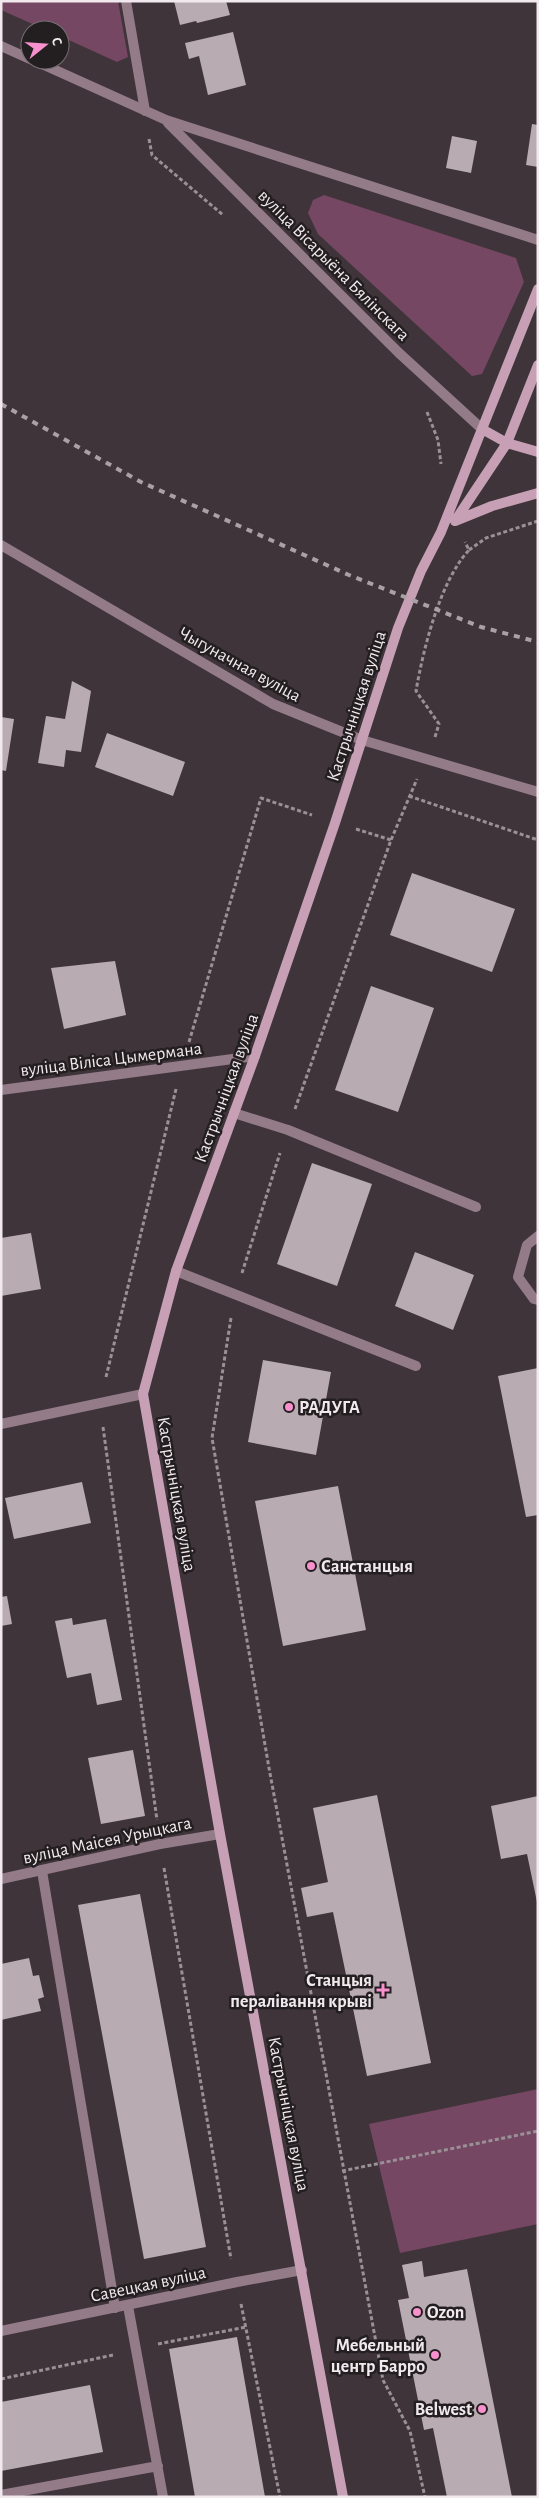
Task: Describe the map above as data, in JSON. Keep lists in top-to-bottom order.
{
  "streets": {
    "main road": ["вуліца Вісарыёна Бялінскага", "Кастрычніцкая вуліца"],
    "street": [
      "Чыгуначная вуліца",
      "вуліца Віліса Цымермана",
      "вуліца Маісея Урыцкага",
      "Савецкая вуліца"
    ]
  },
  "crossings": [
    ["вуліца Вісарыёна Бялінскага", "Кастрычніцкая вуліца"],
    ["Чыгуначная вуліца", "Кастрычніцкая вуліца"],
    ["Кастрычніцкая вуліца", "вуліца Віліса Цымермана"],
    ["Кастрычніцкая вуліца", "вуліца Маісея Урыцкага"],
    ["Кастрычніцкая вуліца", "Савецкая вуліца"]
  ],
  "places": {
    "other": [
      "РАДУГА",
      "Санстанцыя",
      "Ozon",
      "Мебельный центр Барро",
      "Belwest"
    ],
    "health": ["Станцыя пералівання крыві"]
  },
  "north": "right"
}
